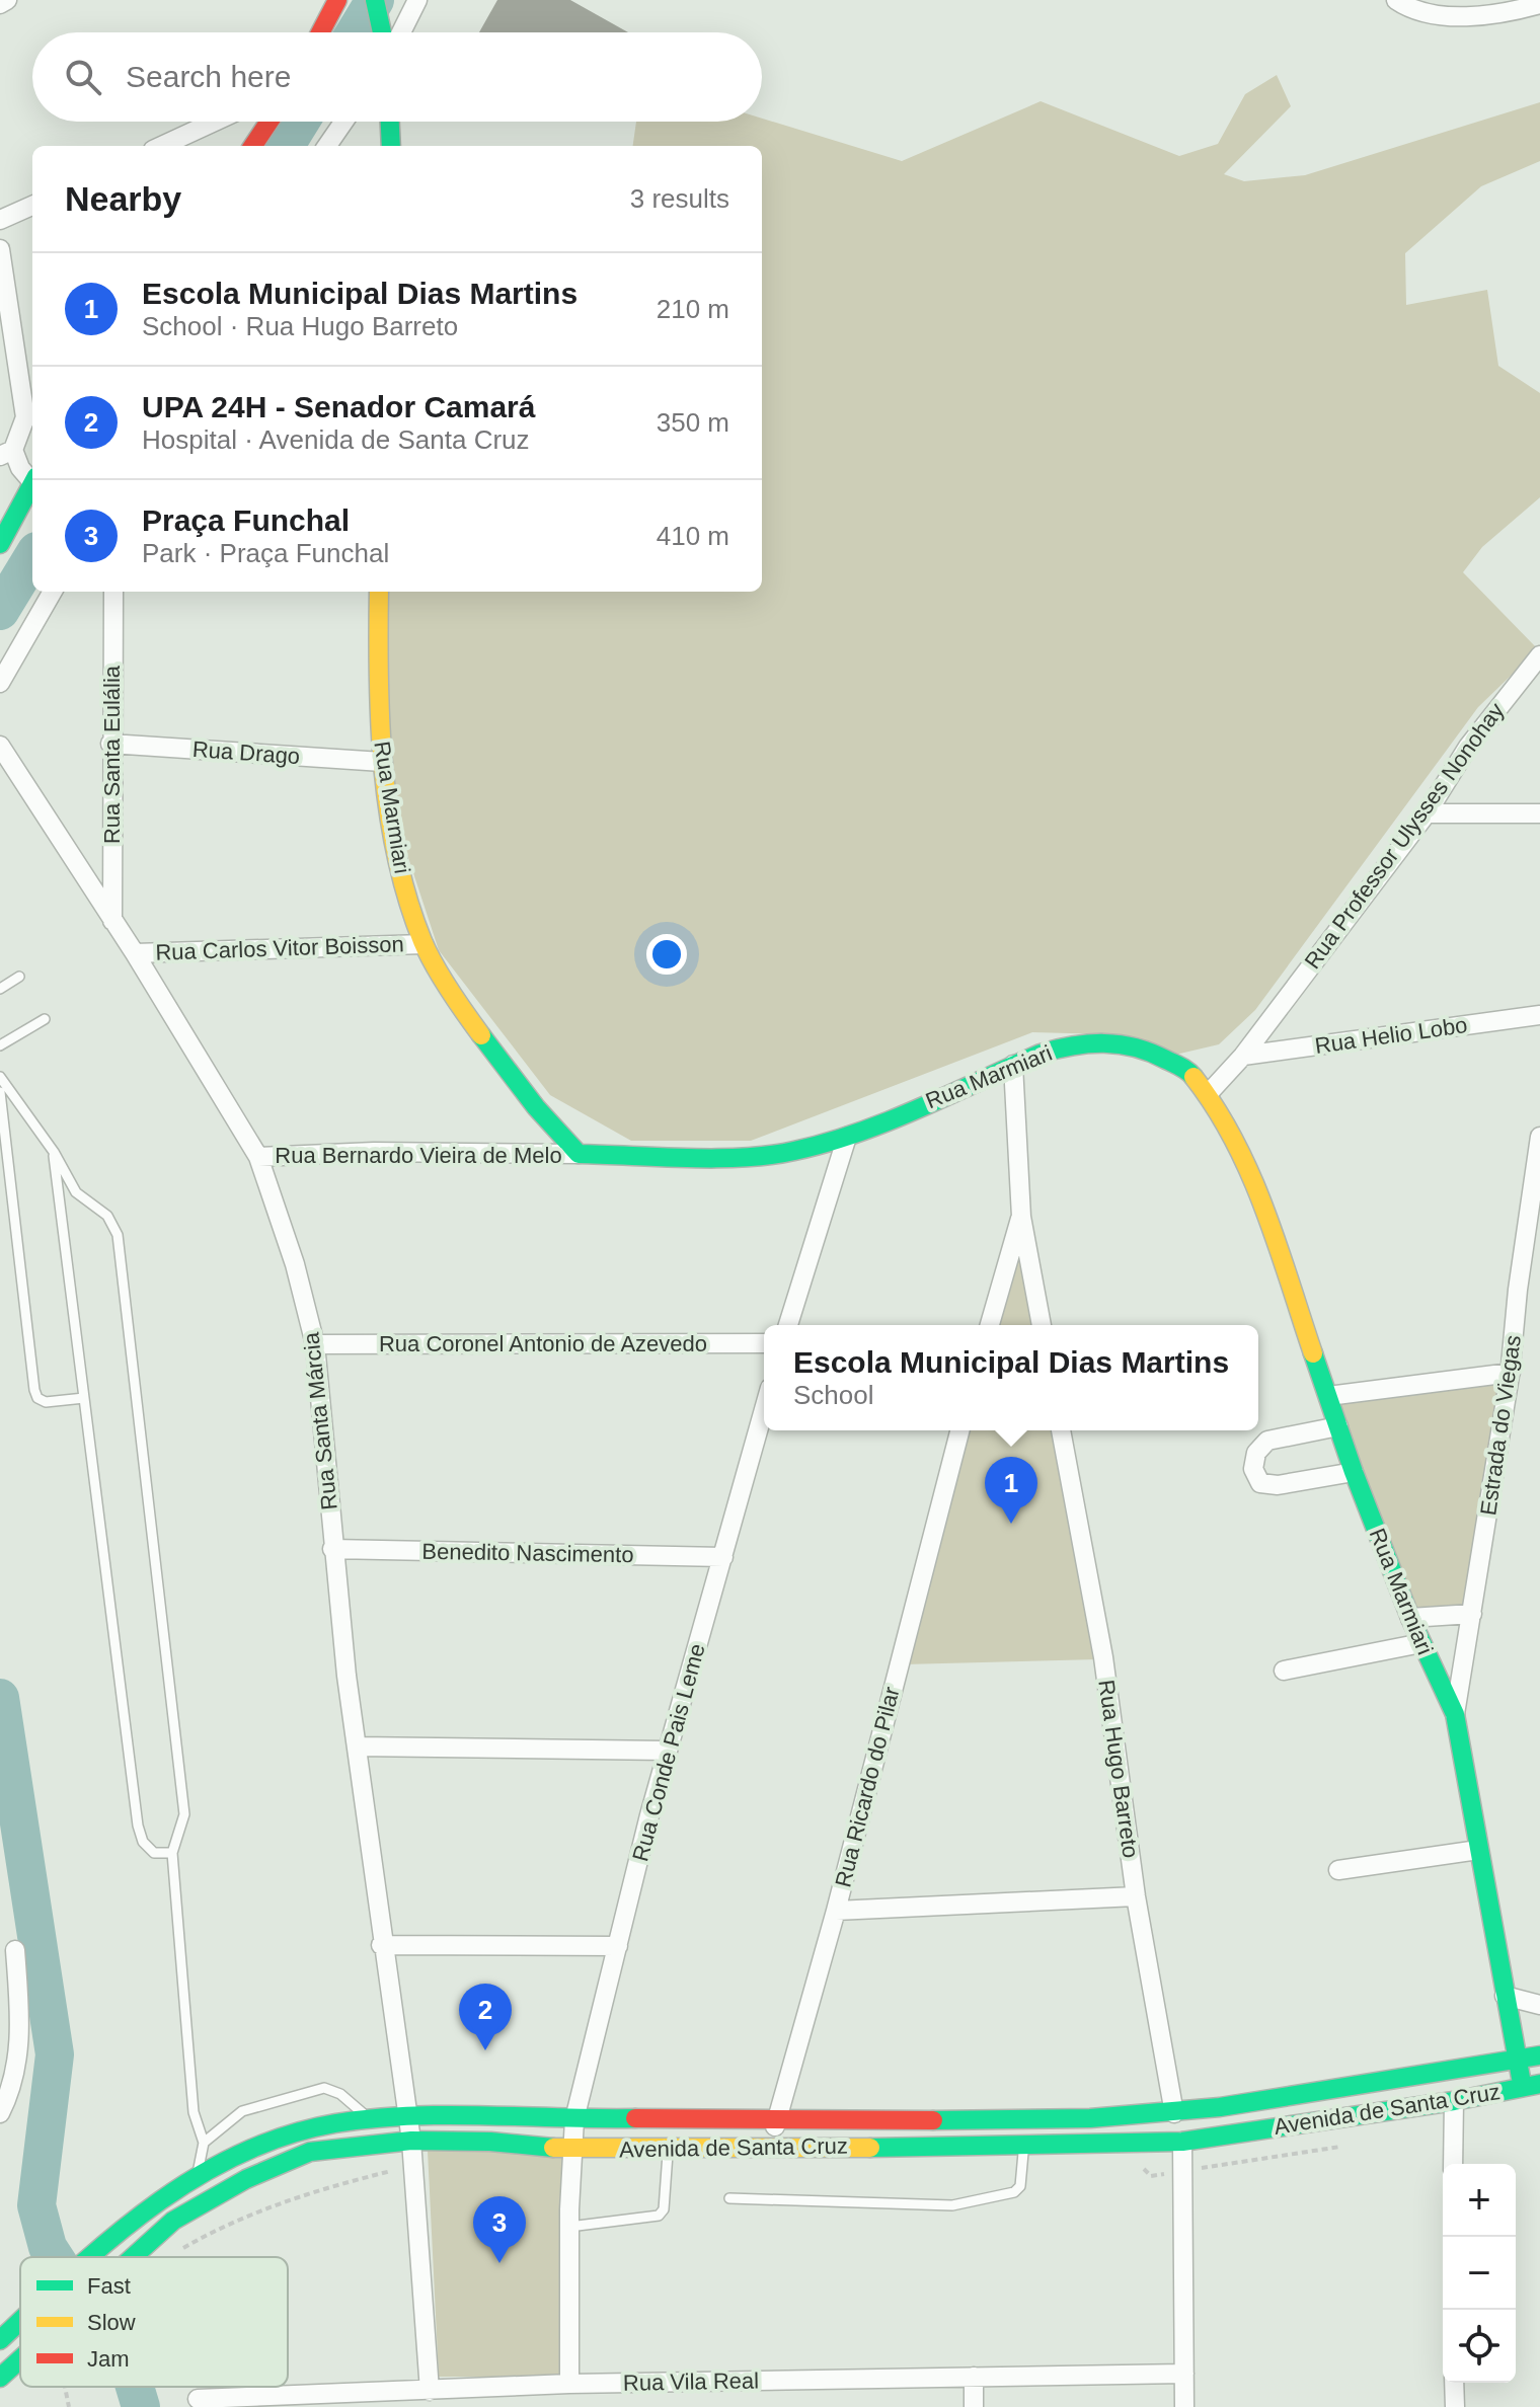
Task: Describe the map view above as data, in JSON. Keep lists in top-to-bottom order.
{
  "streets": {
    "main road": ["Rua Marmiari", "Avenida de Santa Cruz"],
    "street": [
      "Rua Drago",
      "Rua Santa Eulália",
      "Rua Professor Ulysses Nonohay",
      "Rua Carlos Vitor Boisson",
      "Rua Helio Lobo",
      "Rua Bernardo Vieira de Melo",
      "Rua Coronel Antonio de Azevedo",
      "Rua Santa Márcia",
      "Estrada do Viegas",
      "Benedito Nascimento",
      "Rua Conde Pais Leme",
      "Rua Hugo Barreto",
      "Rua Ricardo do Pilar",
      "Rua Vila Real"
    ]
  },
  "crossings": [
    ["Rua Drago", "Rua Santa Eulália"],
    ["Rua Drago", "Rua Marmiari"],
    ["Rua Santa Eulália", "Rua Santa Márcia"],
    ["Rua Marmiari", "Rua Professor Ulysses Nonohay"],
    ["Rua Marmiari", "Rua Carlos Vitor Boisson"],
    ["Rua Marmiari", "Rua Bernardo Vieira de Melo"],
    ["Rua Marmiari", "Estrada do Viegas"],
    ["Rua Marmiari", "Avenida de Santa Cruz"],
    ["Rua Professor Ulysses Nonohay", "Rua Helio Lobo"],
    ["Rua Carlos Vitor Boisson", "Rua Santa Márcia"],
    ["Rua Bernardo Vieira de Melo", "Rua Santa Márcia"],
    ["Rua Coronel Antonio de Azevedo", "Rua Santa Márcia"],
    ["Rua Santa Márcia", "Benedito Nascimento"],
    ["Rua Santa Márcia", "Avenida de Santa Cruz"],
    ["Rua Santa Márcia", "Rua Vila Real"],
    ["Benedito Nascimento", "Rua Conde Pais Leme"],
    ["Rua Conde Pais Leme", "Avenida de Santa Cruz"],
    ["Rua Conde Pais Leme", "Rua Vila Real"],
    ["Rua Hugo Barreto", "Avenida de Santa Cruz"],
    ["Rua Ricardo do Pilar", "Avenida de Santa Cruz"]
  ],
  "legend": ["Fast", "Slow", "Jam"],
  "page": {
    "search": "Search here",
    "heading": ["Nearby", "3 results"],
    "list": [
      {
        "mark": "1",
        "name": "Escola Municipal Dias Martins",
        "note": "School · Rua Hugo Barreto",
        "value": "210 m"
      },
      {
        "mark": "2",
        "name": "UPA 24H - Senador Camará",
        "note": "Hospital · Avenida de Santa Cruz",
        "value": "350 m"
      },
      {
        "mark": "3",
        "name": "Praça Funchal",
        "note": "Park · Praça Funchal",
        "value": "410 m"
      }
    ],
    "popup": ["Escola Municipal Dias Martins", "School"],
    "pins": ["1", "2", "3"],
    "map_buttons": ["+", "−"]
  }
}
